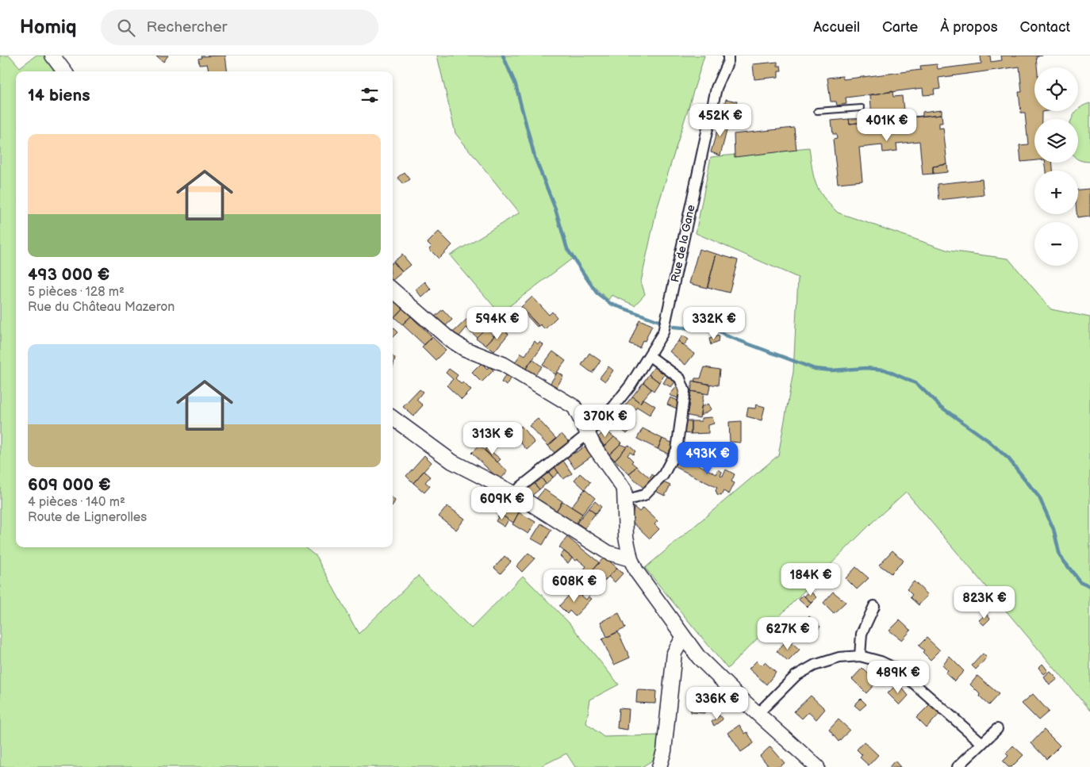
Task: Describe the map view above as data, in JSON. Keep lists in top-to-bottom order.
{
  "streets": {
    "street": ["Rue de la Gane"]
  },
  "page": {
    "header": "Homiq",
    "search": "Rechercher",
    "nav": [
      "Accueil",
      "Carte",
      "À propos",
      "Contact"
    ],
    "map_buttons": ["+", "−"],
    "heading": "14 biens",
    "price": [
      "452K €",
      "401K €",
      "594K €",
      "332K €",
      "370K €",
      "313K €",
      "493K €",
      "609K €",
      "184K €",
      "608K €",
      "823K €",
      "627K €",
      "489K €",
      "336K €"
    ],
    "list": [
      {
        "name": "493 000 €",
        "note": "5 pièces · 128 m² · Rue du Château Mazeron"
      },
      {
        "name": "609 000 €",
        "note": "4 pièces · 140 m² · Route de Lignerolles"
      }
    ]
  }
}
